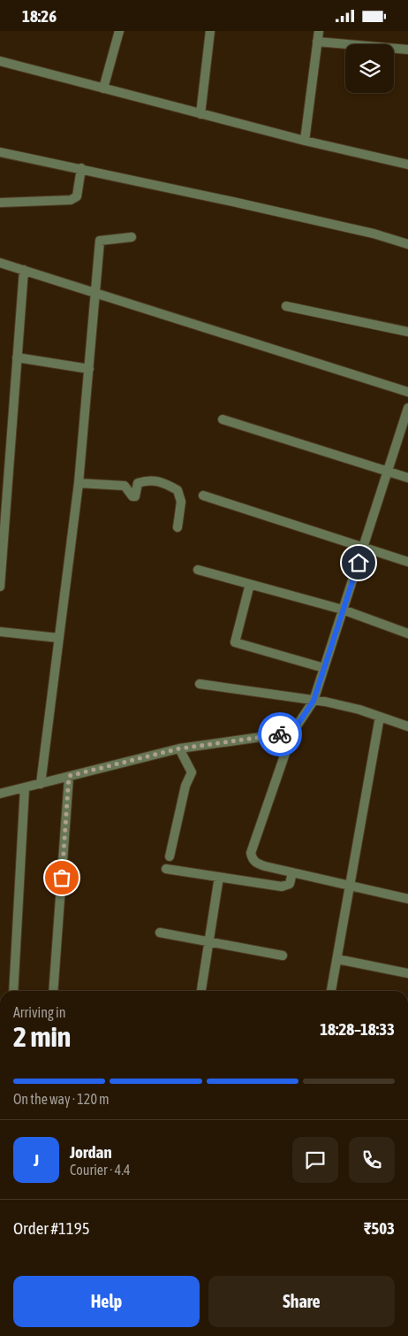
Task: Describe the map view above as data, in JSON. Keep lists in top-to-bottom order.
{
  "page": {
    "status": "18:26",
    "heading": ["2 min", "Arriving in", "18:28–18:33"],
    "panel": [
      "Jordan",
      "Courier · 4.4",
      "Order #1195",
      "₹503"
    ],
    "bar": "On the way · 120 m",
    "round": "J",
    "buttons": ["Help", "Share"]
  }
}
